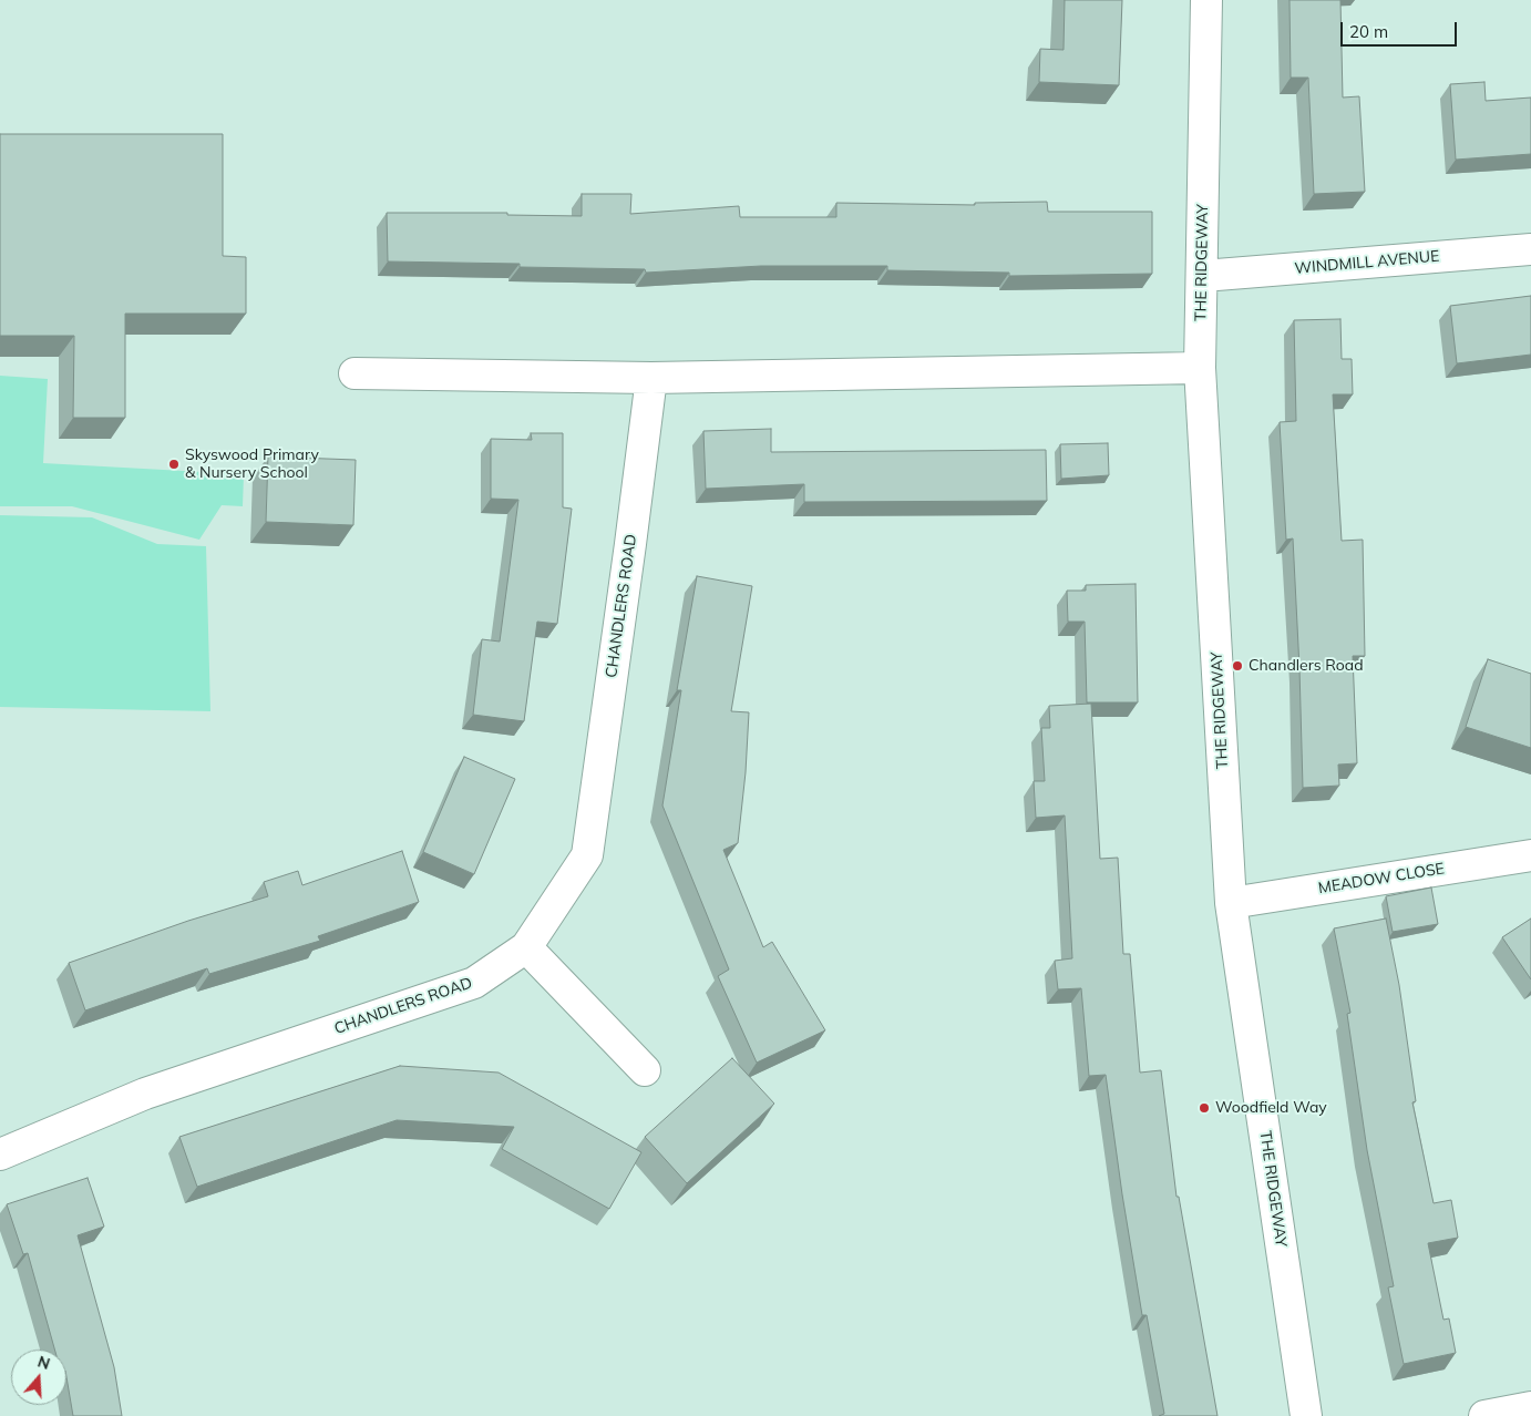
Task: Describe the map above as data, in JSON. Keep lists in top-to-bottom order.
{
  "streets": {
    "street": [
      "THE RIDGEWAY",
      "WINDMILL AVENUE",
      "CHANDLERS ROAD",
      "MEADOW CLOSE"
    ]
  },
  "crossings": [
    ["THE RIDGEWAY", "WINDMILL AVENUE"],
    ["THE RIDGEWAY", "MEADOW CLOSE"]
  ],
  "places": ["Skyswood Primary & Nursery School", "Chandlers Road", "Woodfield Way"],
  "scale_bar": "20 m",
  "north": "top"
}
